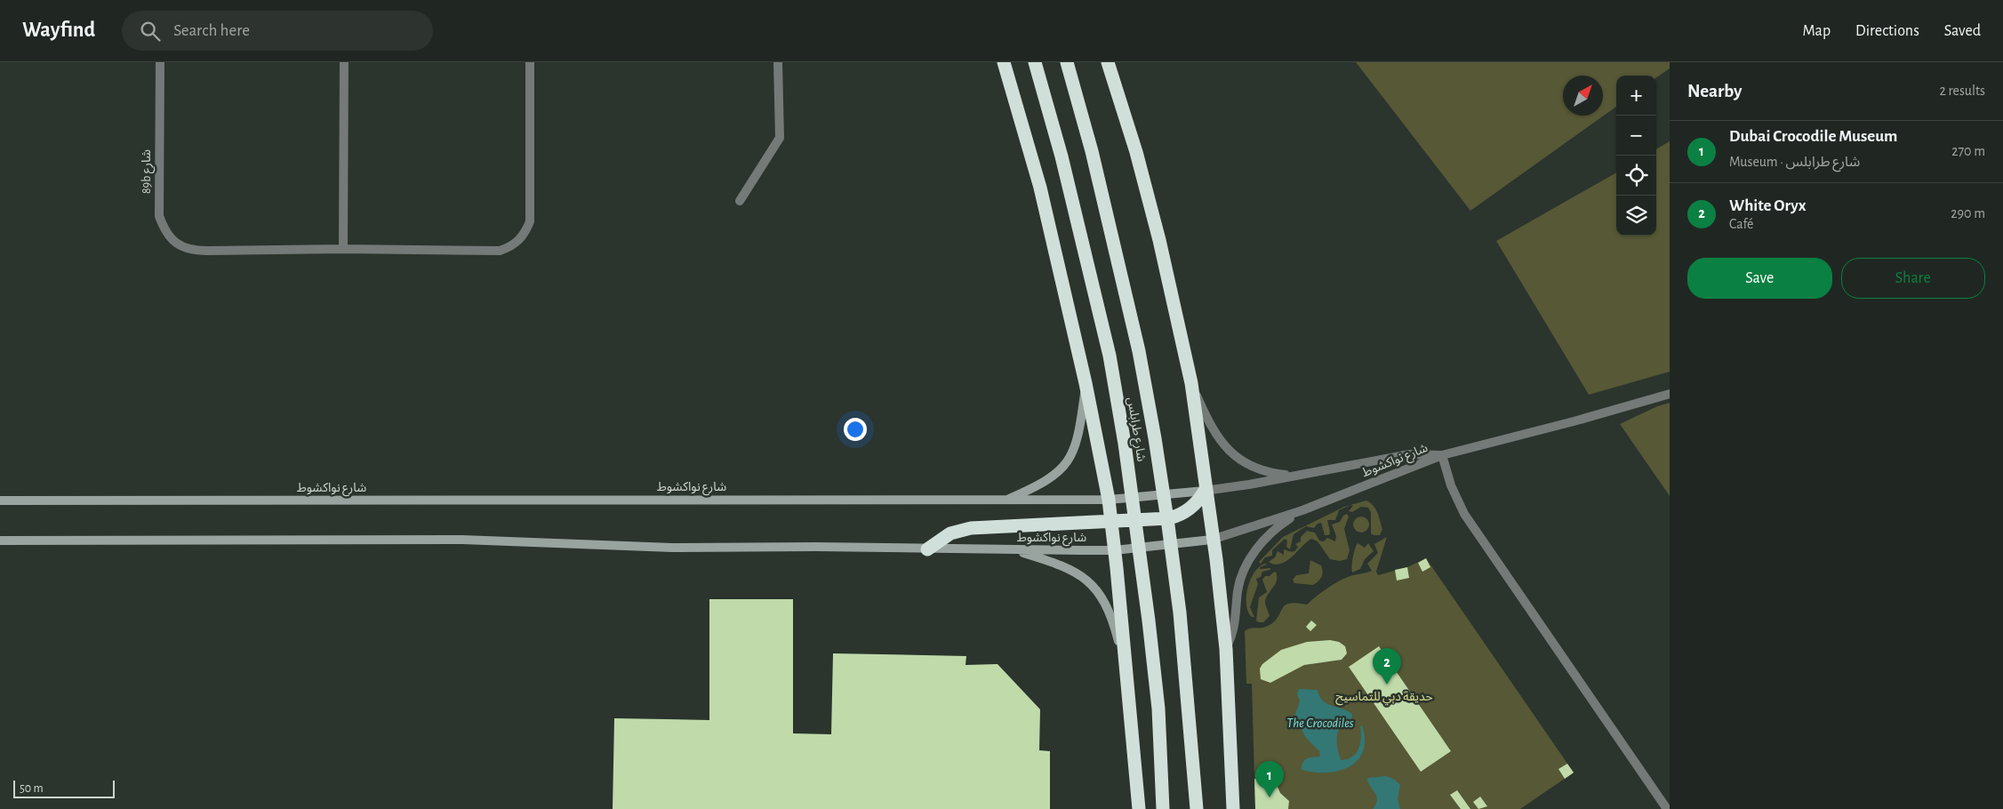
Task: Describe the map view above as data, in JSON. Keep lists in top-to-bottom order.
{
  "streets": {
    "highway": ["شارع طرابلس"],
    "street": ["89b شارع", "شارع نواكشوط"]
  },
  "water": ["The Crocodiles"],
  "parks": ["حديقة دبي للتماسيح"],
  "scale_bar": "50 m",
  "north": "top right",
  "page": {
    "header": "Wayfind",
    "search": "Search here",
    "nav": ["Map", "Directions", "Saved"],
    "heading": ["Nearby", "2 results"],
    "map_buttons": ["+", "−"],
    "list": [
      {
        "mark": "1",
        "name": "Dubai Crocodile Museum",
        "note": "Museum · شارع طرابلس",
        "value": "270 m"
      },
      {
        "mark": "2",
        "name": "White Oryx",
        "note": "Café",
        "value": "290 m"
      }
    ],
    "buttons": ["Save", "Share"],
    "pins": ["2", "1"],
    "scale": "50 m"
  }
}
